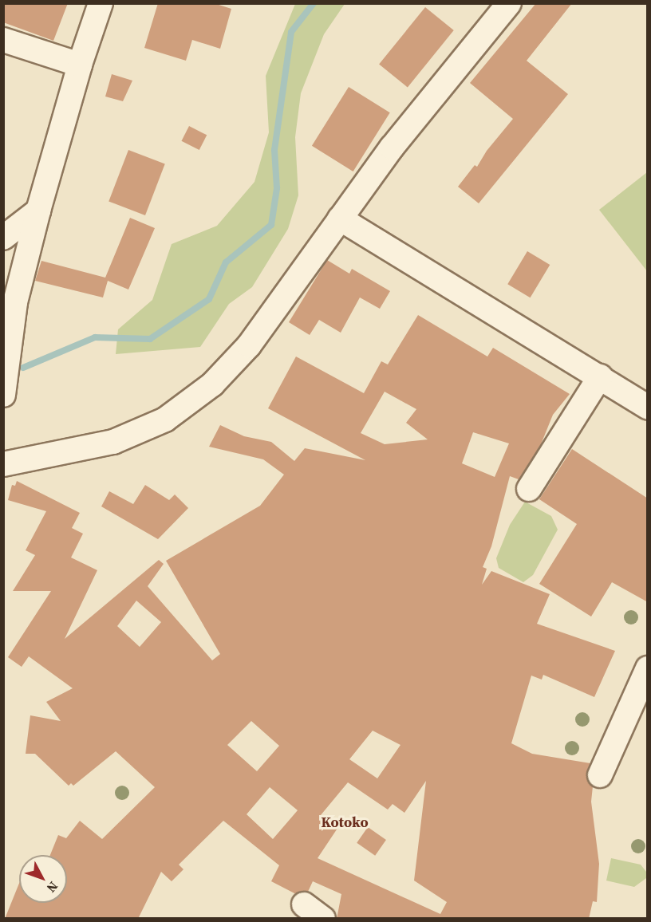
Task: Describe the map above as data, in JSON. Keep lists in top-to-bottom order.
{
  "districts": ["Kotoko"],
  "north": "bottom right"
}
